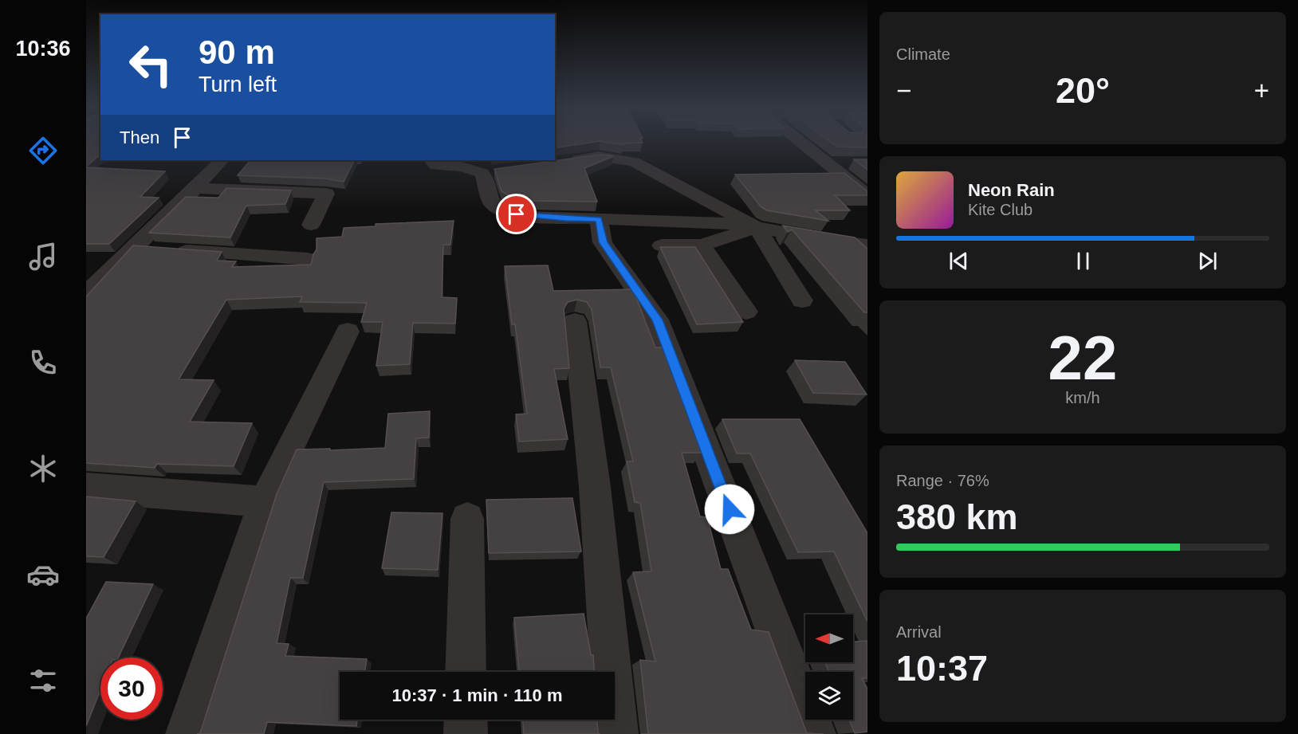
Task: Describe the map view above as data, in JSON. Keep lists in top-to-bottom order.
{
  "north": "left",
  "page": {
    "tabs": "10:36",
    "tile": [
      "Climate",
      ["22", "km/h"],
      ["Range · 76%", "380 km"],
      ["Arrival", "10:37"]
    ],
    "turn": ["90 m", "Turn left"],
    "heat": ["−", "20°", "+"],
    "then": "Then",
    "song": ["Neon Rain", "Kite Club"],
    "limit": "30",
    "trip": "10:37 · 1 min · 110 m"
  }
}
